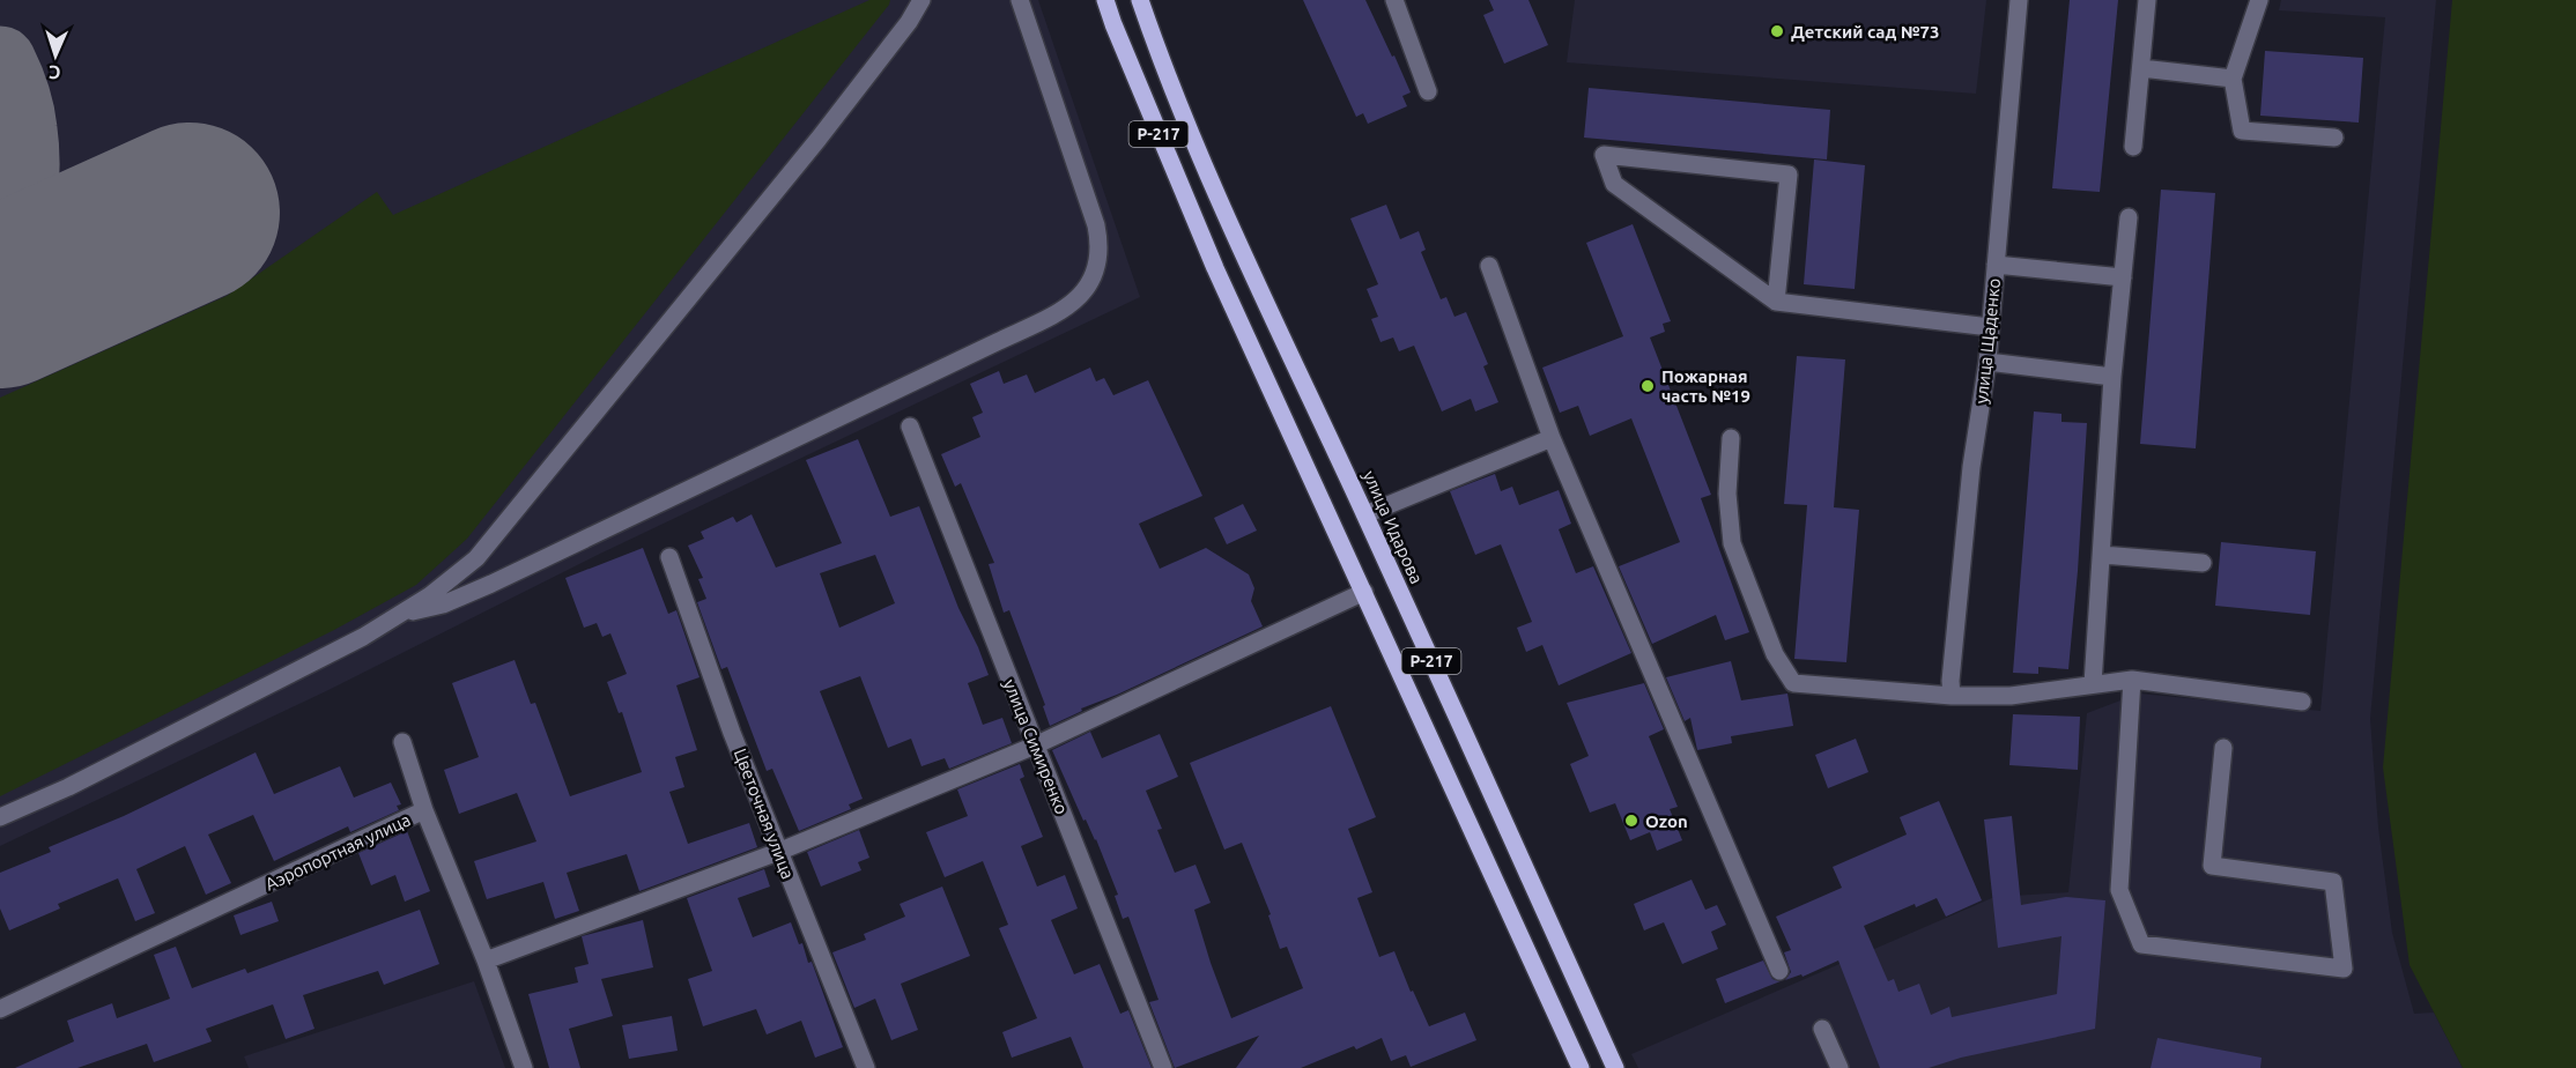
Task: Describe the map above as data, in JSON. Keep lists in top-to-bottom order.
{
  "streets": {
    "main road": ["Р-217", "улица Идарова"],
    "street": [
      "улица Щаденко",
      "улица Симиренко",
      "Цветочная улица",
      "Аэропортная улица"
    ]
  },
  "places": ["Детский сад №73", "Пожарная часть №19", "Ozon"],
  "north": "bottom"
}
